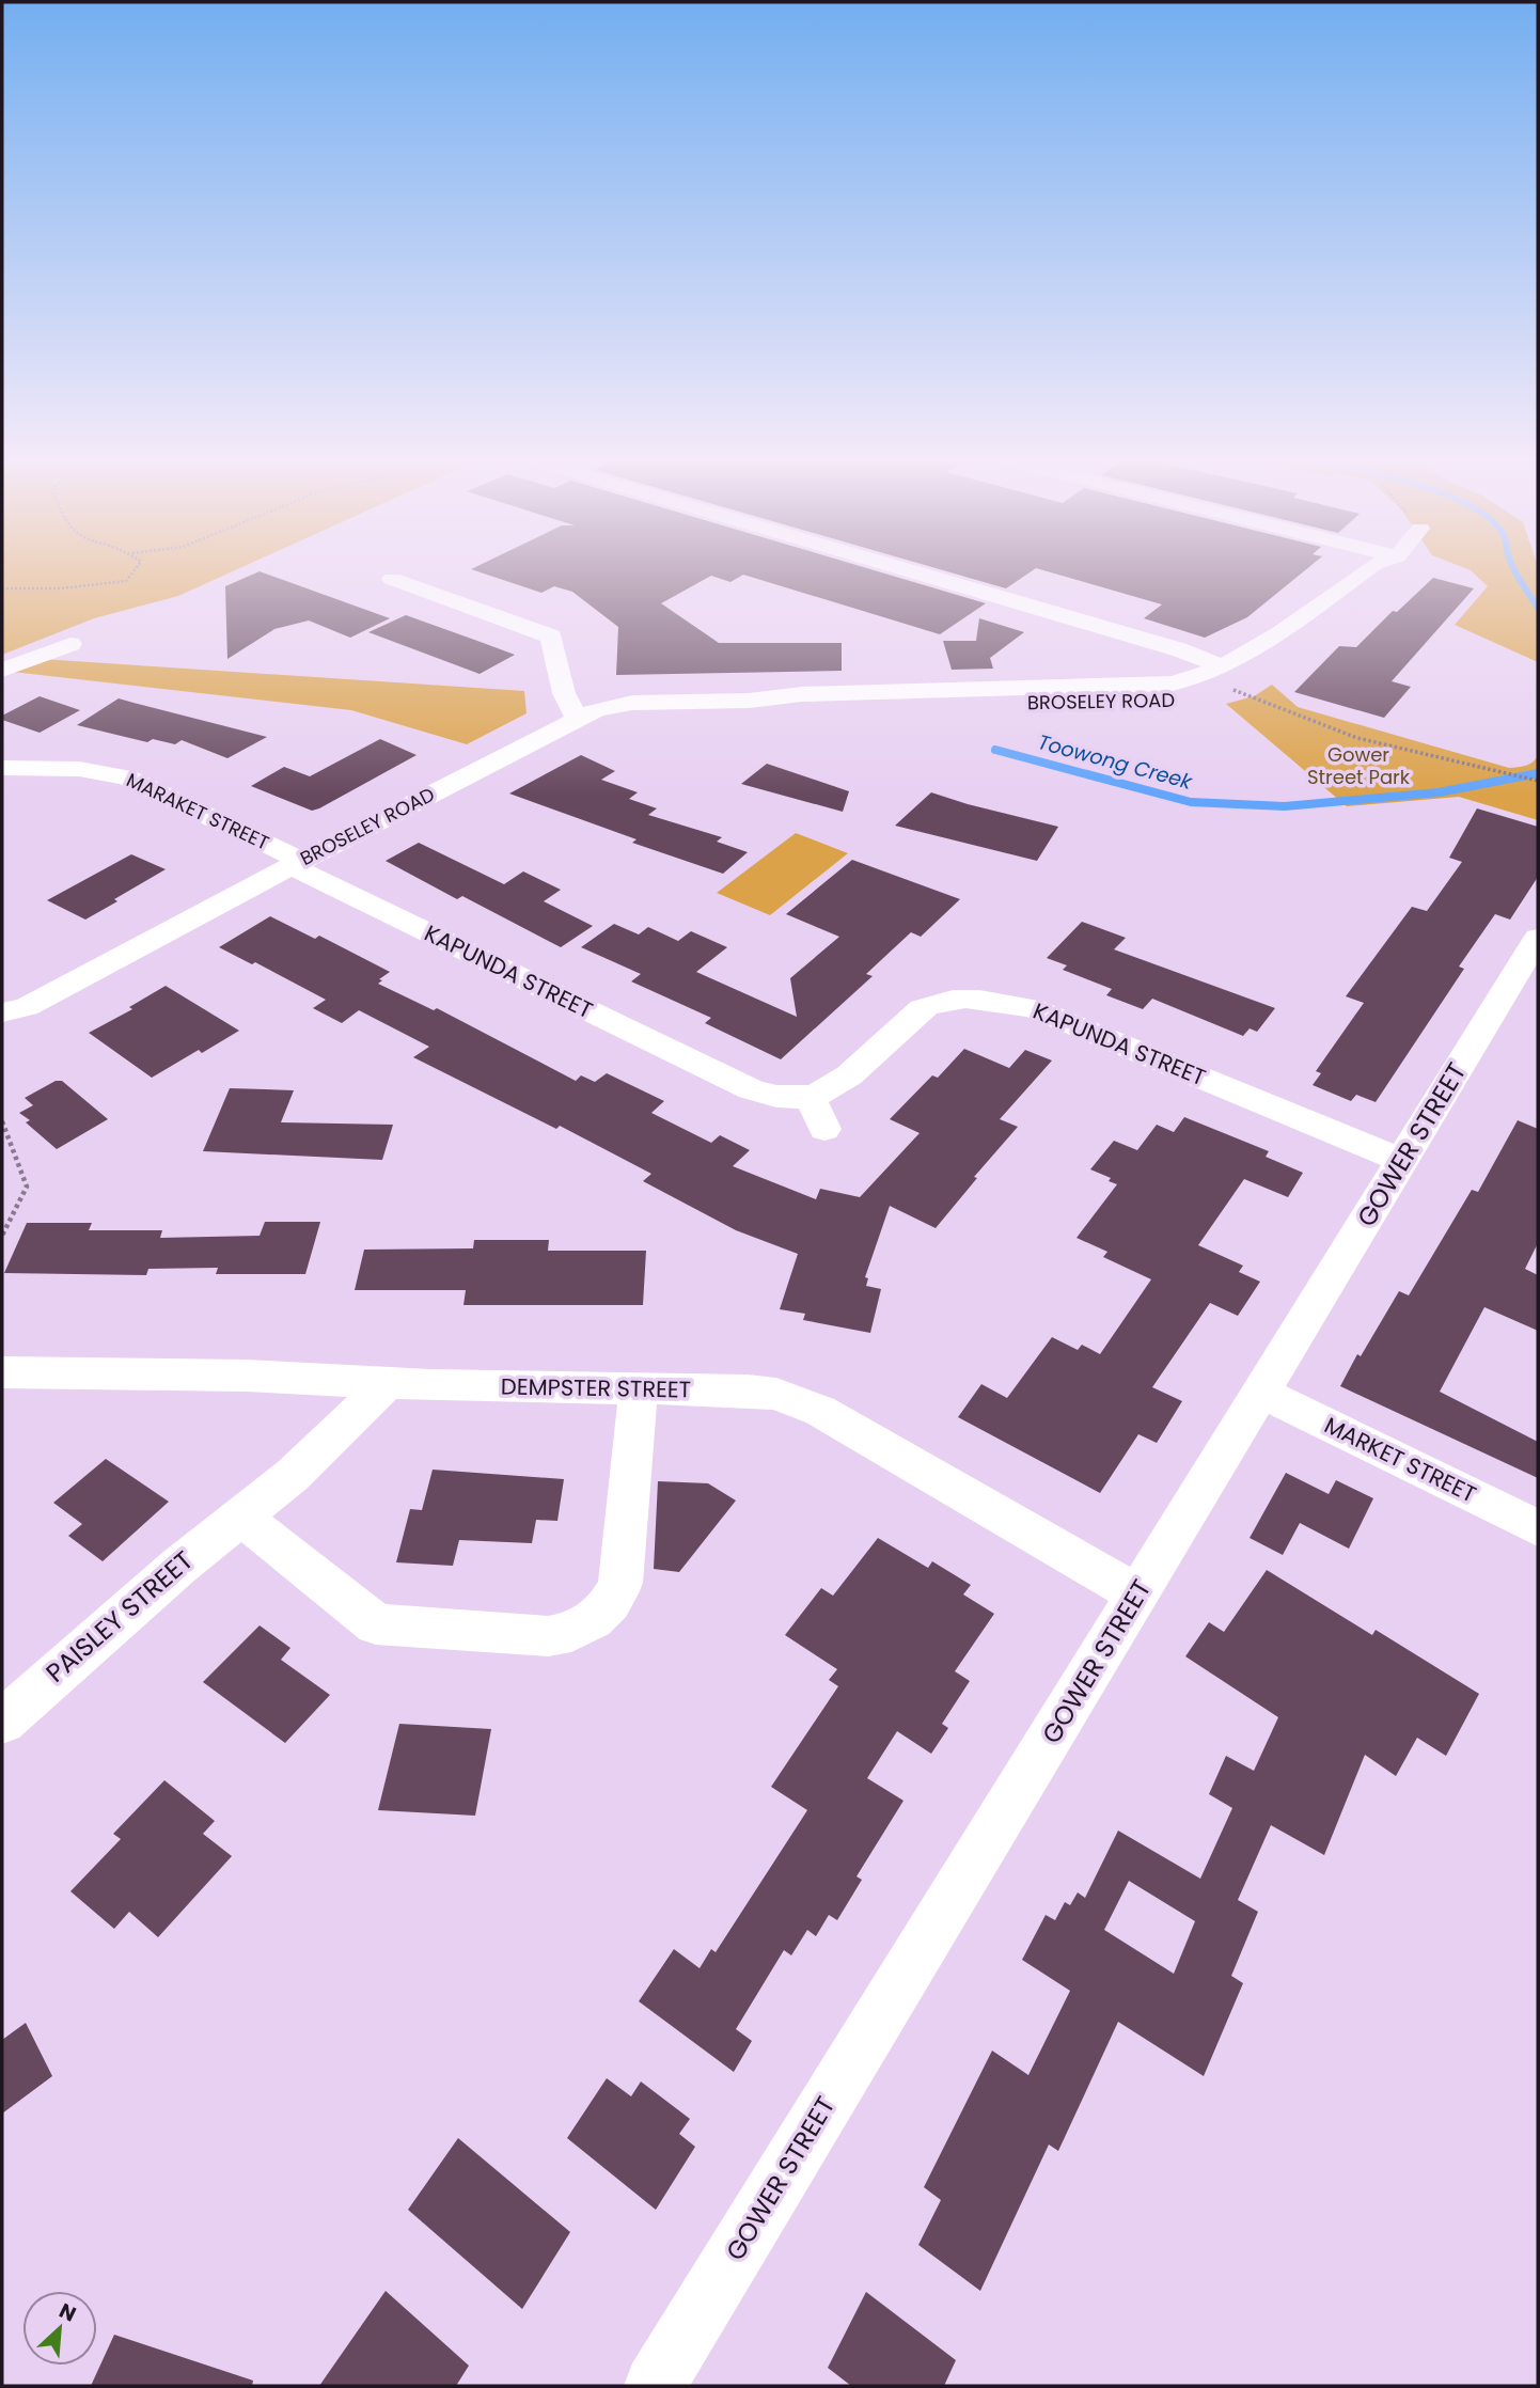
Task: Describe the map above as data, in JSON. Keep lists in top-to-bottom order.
{
  "streets": {
    "street": [
      "BROSELEY ROAD",
      "MARAKET STREET",
      "KAPUNDA STREET",
      "GOWER STREET",
      "DEMPSTER STREET",
      "MARKET STREET",
      "PAISLEY STREET"
    ]
  },
  "crossings": [
    ["BROSELEY ROAD", "MARAKET STREET"],
    ["BROSELEY ROAD", "KAPUNDA STREET"],
    ["MARAKET STREET", "KAPUNDA STREET"],
    ["KAPUNDA STREET", "GOWER STREET"],
    ["GOWER STREET", "DEMPSTER STREET"],
    ["GOWER STREET", "MARKET STREET"],
    ["DEMPSTER STREET", "PAISLEY STREET"]
  ],
  "water": ["Toowong Creek"],
  "parks": ["Gower Street Park"],
  "north": "top right"
}
